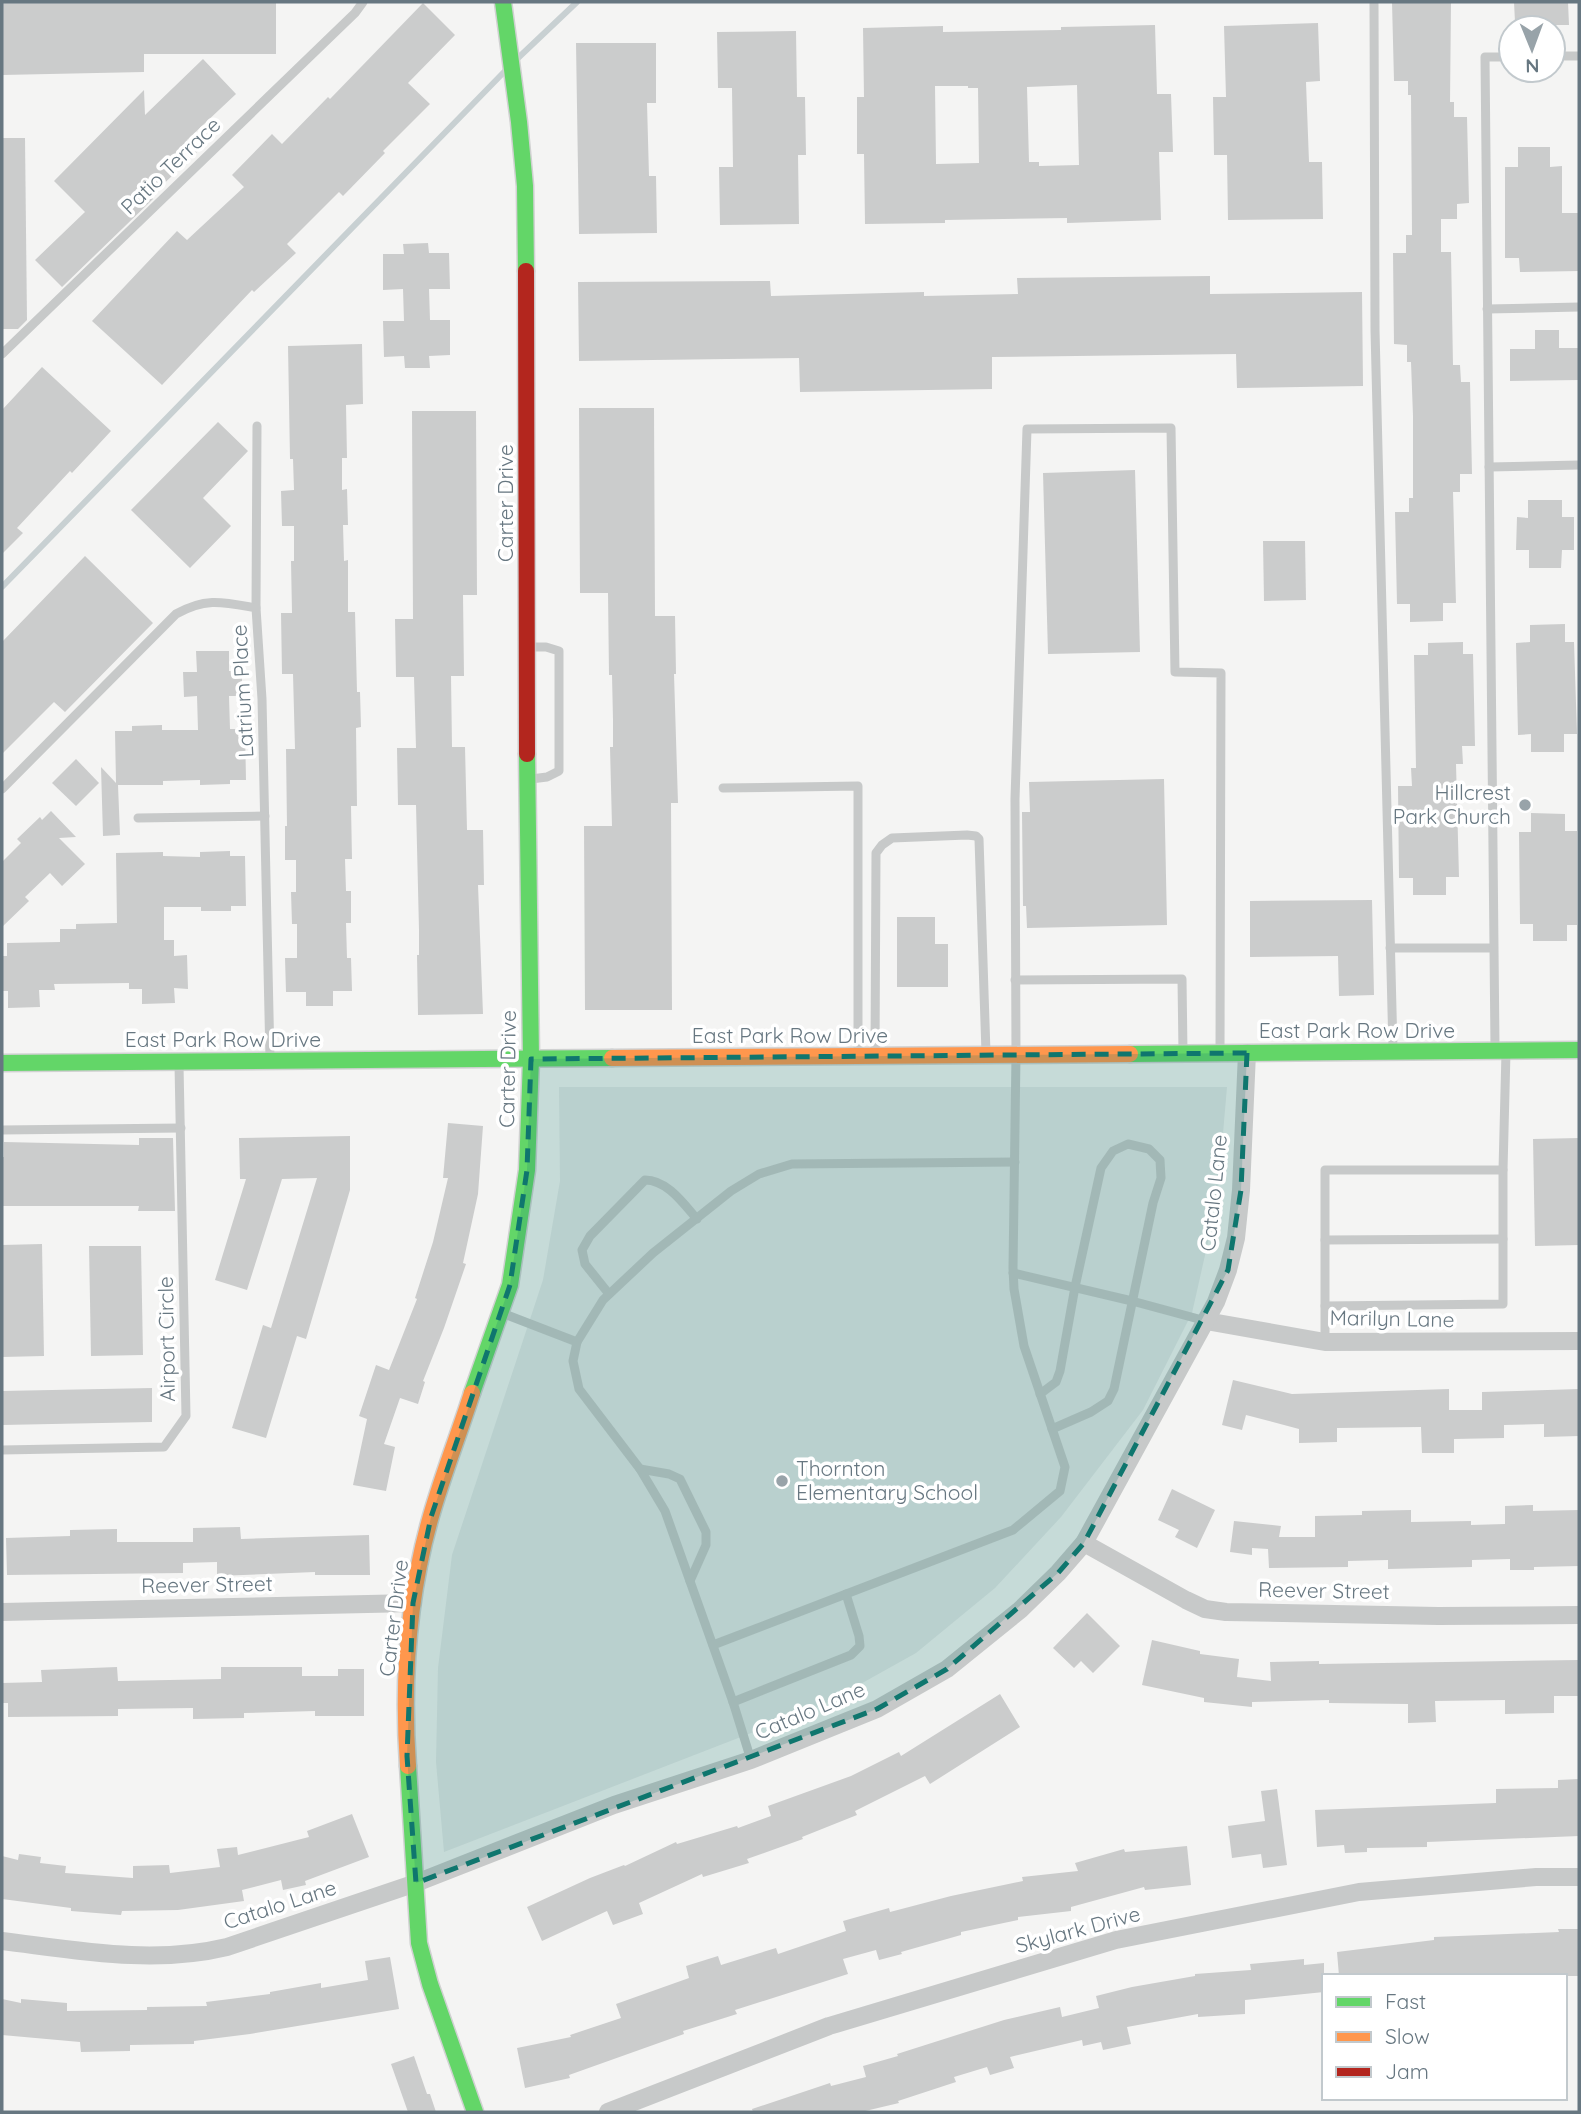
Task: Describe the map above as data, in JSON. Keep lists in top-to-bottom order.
{
  "streets": {
    "street": [
      "Carter Drive",
      "East Park Row Drive",
      "Catalo Lane",
      "Marilyn Lane",
      "Reever Street",
      "Skylark Drive"
    ],
    "lane": ["Patio Terrace", "Latrium Place", "Airport Circle"]
  },
  "crossings": [
    ["Carter Drive", "East Park Row Drive"],
    ["Carter Drive", "Catalo Lane"],
    ["Carter Drive", "Reever Street"],
    ["Latrium Place", "East Park Row Drive"],
    ["East Park Row Drive", "Catalo Lane"],
    ["East Park Row Drive", "Airport Circle"],
    ["Catalo Lane", "Marilyn Lane"],
    ["Catalo Lane", "Reever Street"]
  ],
  "places": ["Hillcrest Park Church", "Thornton Elementary School"],
  "legend": ["Fast", "Slow", "Jam"],
  "north": "bottom"
}
